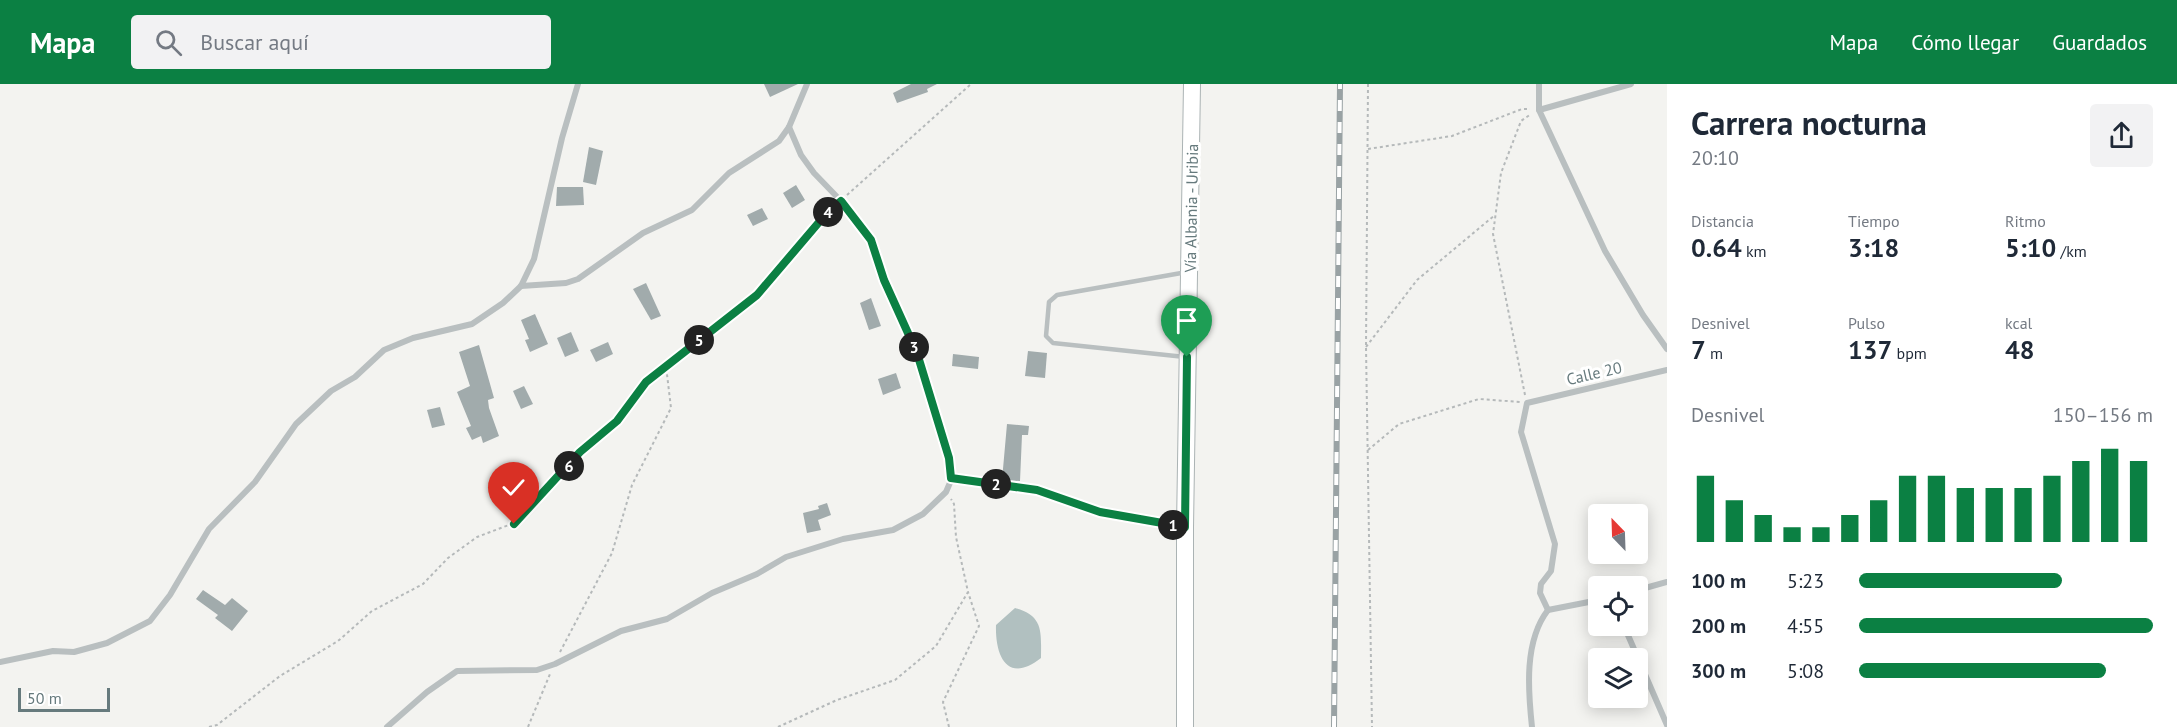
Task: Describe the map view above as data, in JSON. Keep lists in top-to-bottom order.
{
  "streets": {
    "main road": ["Vía Albania - Uribia"],
    "street": ["Calle 20"]
  },
  "scale_bar": "50 m",
  "north": "top left",
  "page": {
    "header": "Mapa",
    "search": "Buscar aquí",
    "nav": ["Mapa", "Cómo llegar", "Guardados"],
    "heading": ["Carrera nocturna", "20:10"],
    "stats": [
      ["Distancia", "0.64 km"],
      ["Tiempo", "3:18"],
      ["Ritmo", "5:10 /km"],
      ["Desnivel", "7 m"],
      ["Pulso", "137 bpm"],
      ["kcal", "48"]
    ],
    "pins": [
      "4",
      "5",
      "3",
      "6",
      "2",
      "1"
    ],
    "chart": ["Desnivel", "150–156 m"],
    "list": [
      {
        "name": "100 m",
        "note": "5:23"
      },
      {
        "name": "200 m",
        "note": "4:55"
      },
      {
        "name": "300 m",
        "note": "5:08"
      }
    ],
    "scale": "50 m"
  }
}
